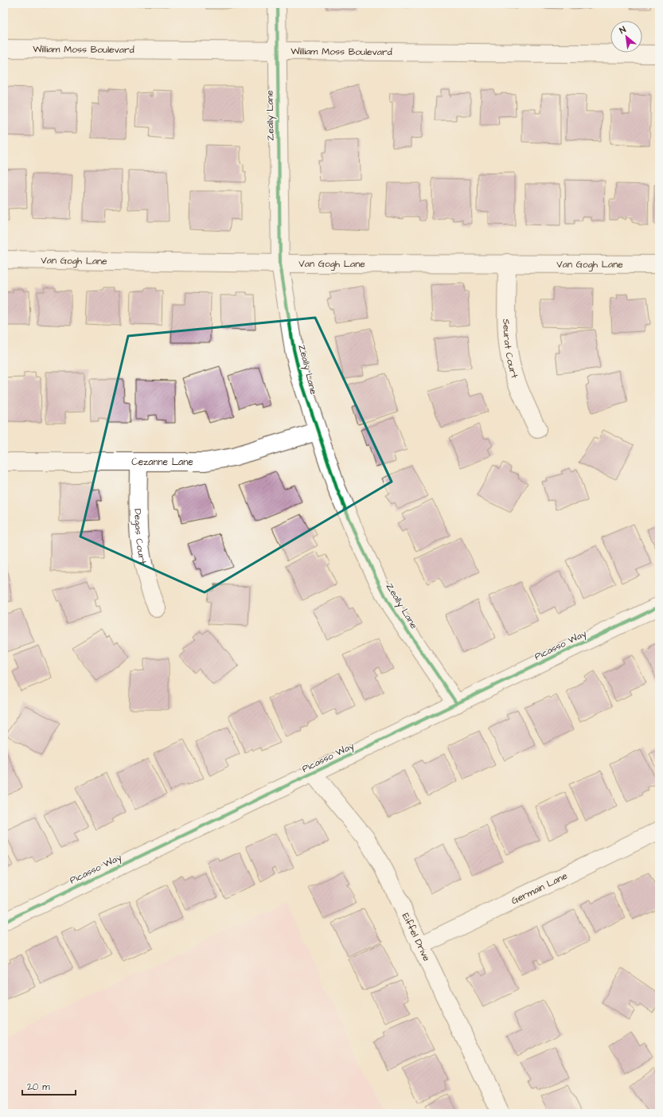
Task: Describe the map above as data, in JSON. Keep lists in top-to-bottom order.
{
  "streets": {
    "street": [
      "William Moss Boulevard",
      "Zeally Lane",
      "Van Gogh Lane",
      "Seurat Court",
      "Cezanne Lane",
      "Degas Court",
      "Picasso Way",
      "Germain Lane",
      "Eiffel Drive"
    ]
  },
  "crossings": [
    ["William Moss Boulevard", "Zeally Lane"],
    ["Zeally Lane", "Van Gogh Lane"],
    ["Zeally Lane", "Cezanne Lane"],
    ["Zeally Lane", "Picasso Way"],
    ["Van Gogh Lane", "Seurat Court"],
    ["Cezanne Lane", "Degas Court"],
    ["Picasso Way", "Eiffel Drive"],
    ["Germain Lane", "Eiffel Drive"]
  ],
  "scale_bar": "20 m",
  "north": "top left"
}
